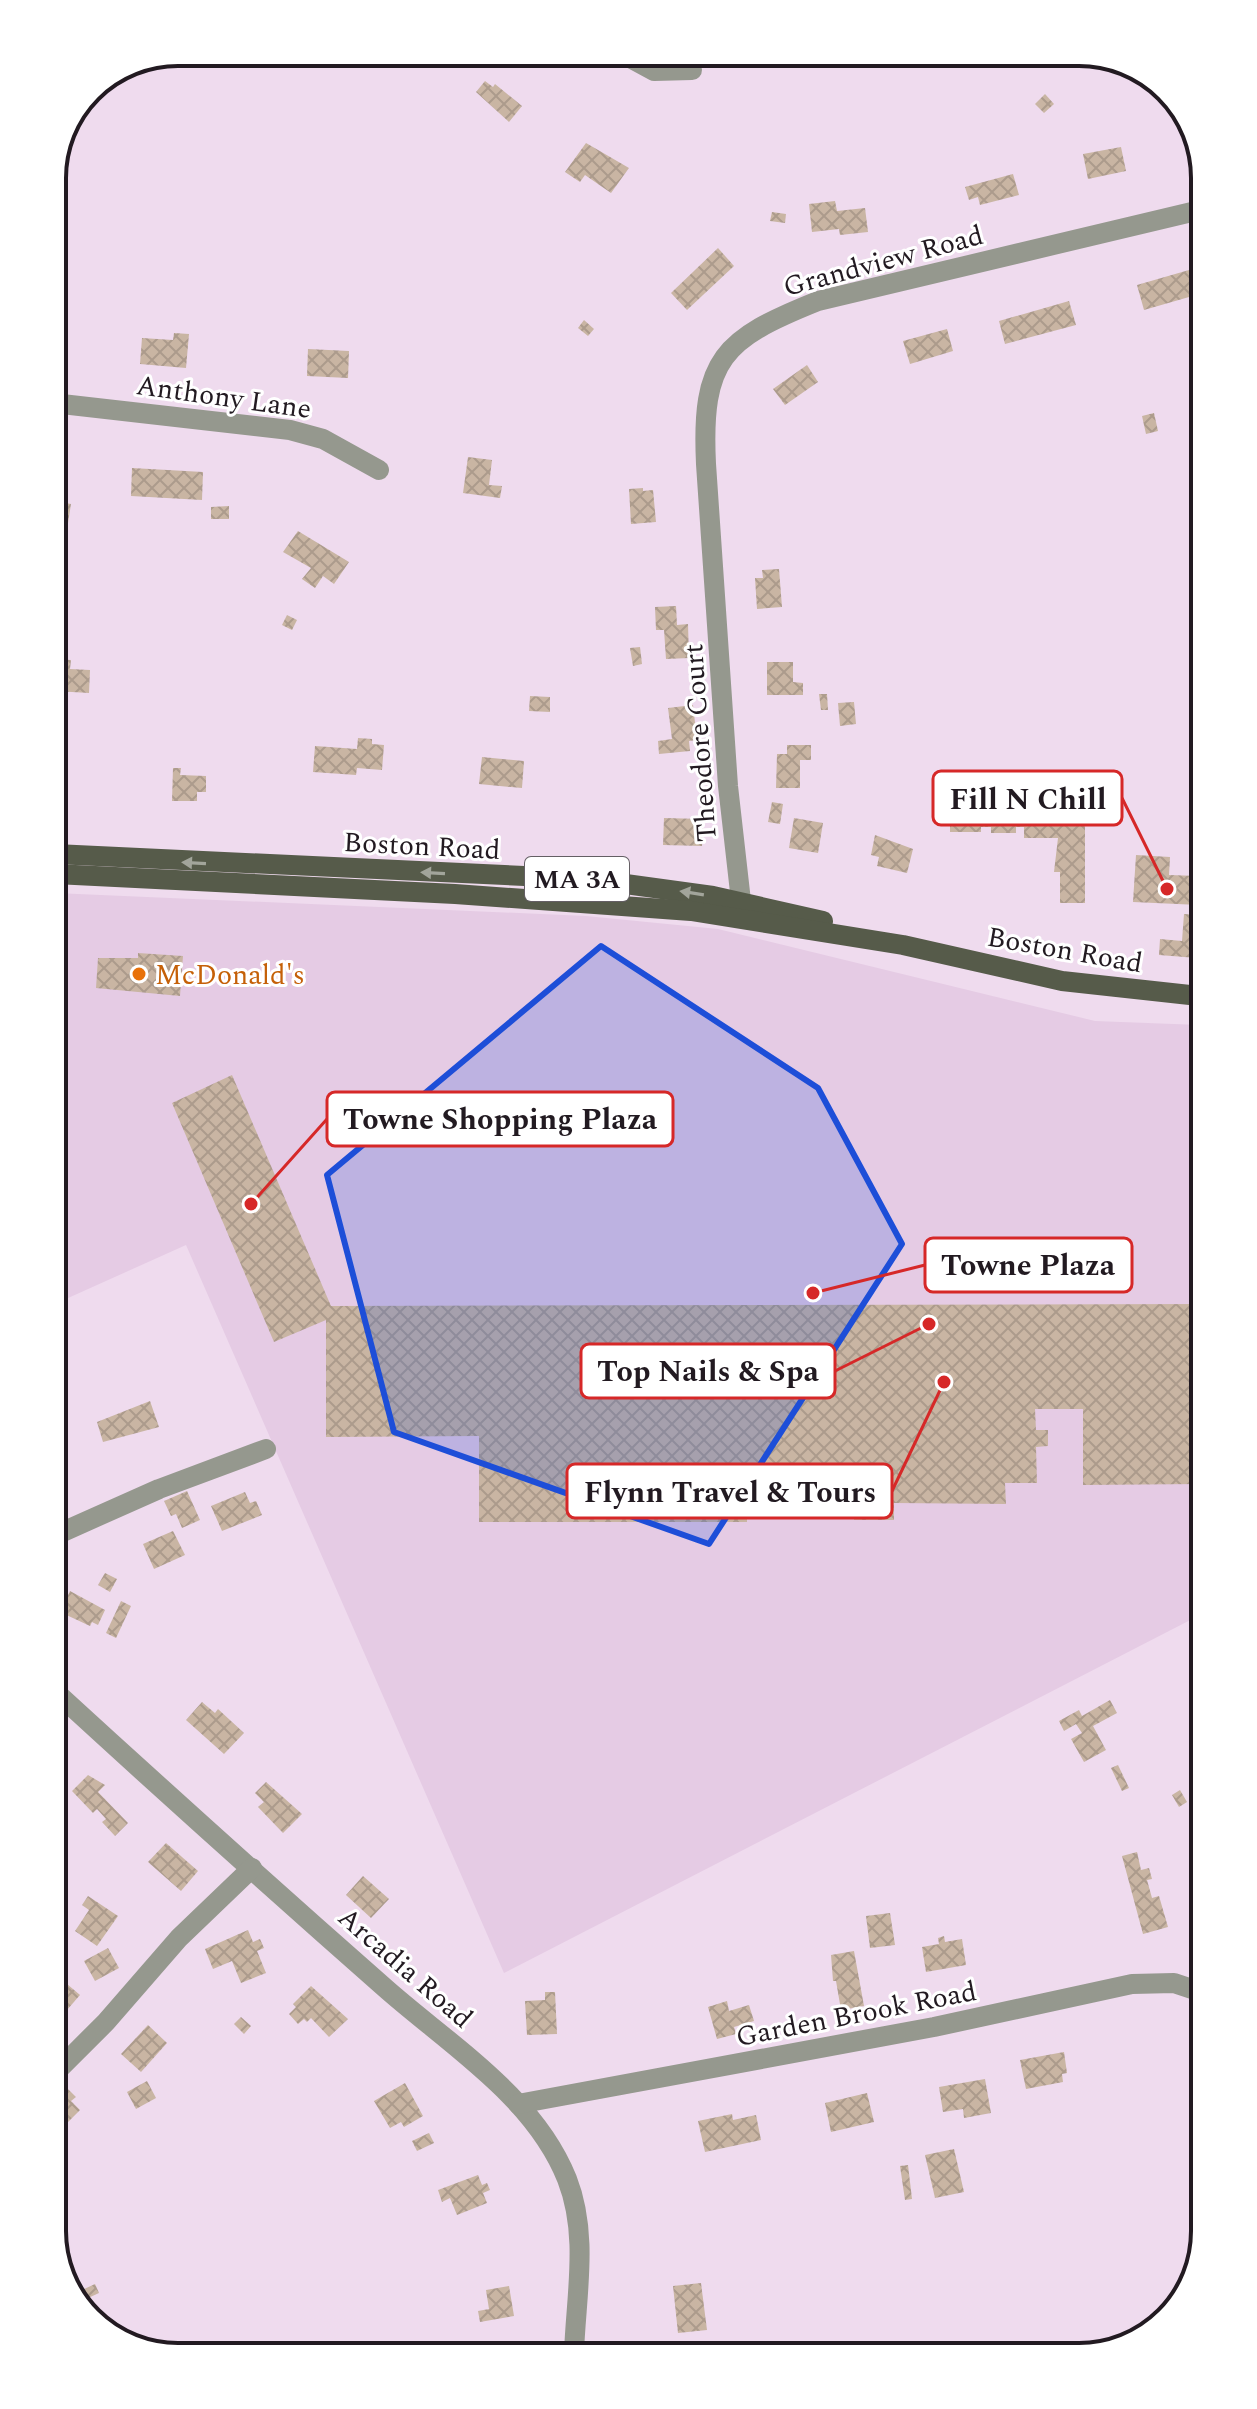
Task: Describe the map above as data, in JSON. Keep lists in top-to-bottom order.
{
  "streets": {
    "main road": ["Boston Road", "MA 3A"],
    "street": [
      "Grandview Road",
      "Anthony Lane",
      "Theodore Court",
      "Arcadia Road",
      "Garden Brook Road"
    ]
  },
  "crossings": [
    ["Grandview Road", "Theodore Court"],
    ["Theodore Court", "Boston Road"],
    ["Arcadia Road", "Garden Brook Road"]
  ],
  "places": [
    "Fill N Chill",
    "McDonald's",
    "Towne Shopping Plaza",
    "Towne Plaza",
    "Top Nails & Spa",
    "Flynn Travel & Tours"
  ]
}
